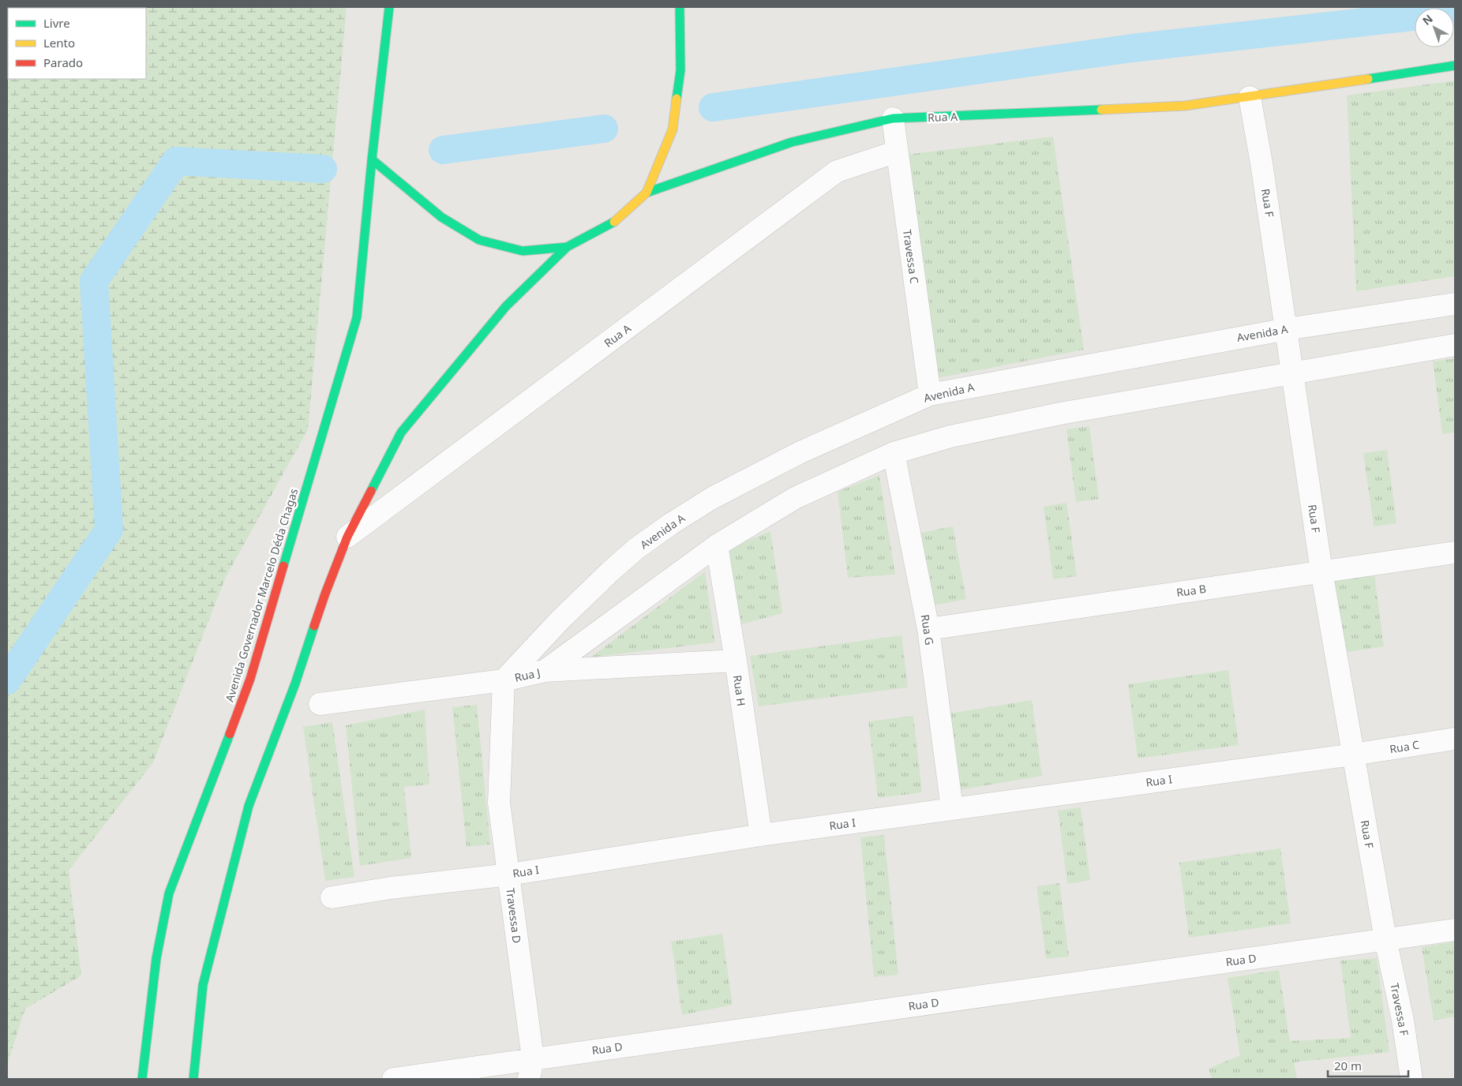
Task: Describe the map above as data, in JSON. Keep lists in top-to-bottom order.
{
  "streets": {
    "main road": ["Rua A", "Avenida Governador Marcelo Déda Chagas"],
    "street": [
      "Rua F",
      "Travessa C",
      "Avenida A",
      "Rua B",
      "Rua G",
      "Rua J",
      "Rua H",
      "Rua C",
      "Rua I",
      "Travessa D",
      "Rua D",
      "Travessa F"
    ]
  },
  "crossings": [
    ["Rua A", "Rua F"],
    ["Rua A", "Travessa C"],
    ["Rua F", "Avenida A"],
    ["Rua F", "Rua B"],
    ["Rua F", "Rua C"],
    ["Rua F", "Rua I"],
    ["Rua F", "Rua D"],
    ["Rua F", "Travessa F"],
    ["Travessa C", "Avenida A"],
    ["Avenida A", "Rua J"],
    ["Avenida A", "Travessa D"],
    ["Rua B", "Rua G"],
    ["Rua G", "Rua I"],
    ["Rua J", "Rua H"],
    ["Rua J", "Travessa D"],
    ["Rua H", "Rua I"],
    ["Rua C", "Rua I"],
    ["Rua I", "Travessa D"],
    ["Travessa D", "Rua D"],
    ["Rua D", "Travessa F"]
  ],
  "legend": ["Livre", "Lento", "Parado"],
  "scale_bar": "20 m",
  "north": "top left"
}
